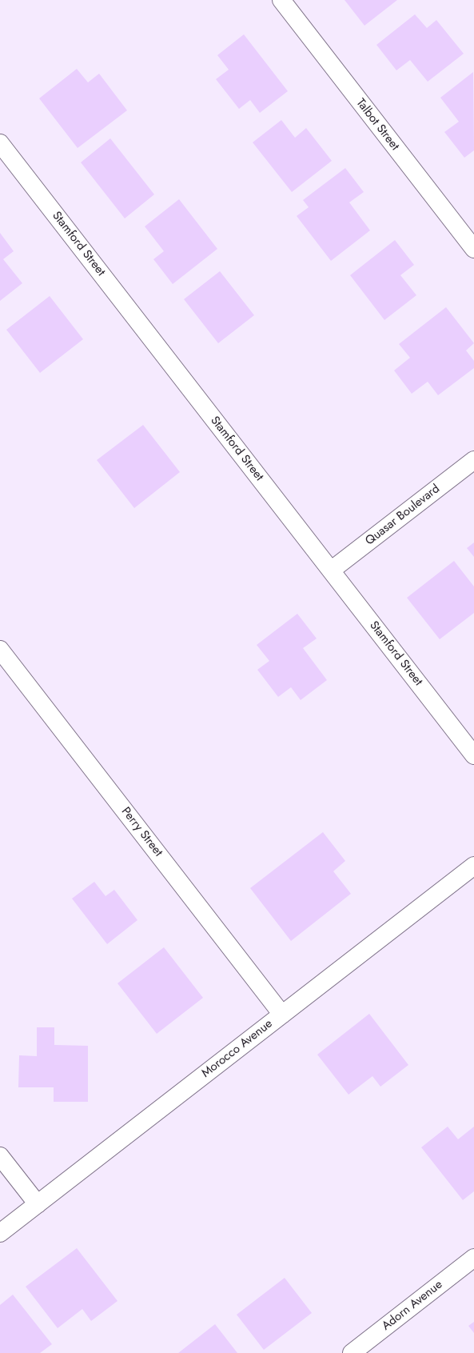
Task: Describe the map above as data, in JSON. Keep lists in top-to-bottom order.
{
  "streets": {
    "street": [
      "Talbot Street",
      "Stamford Street",
      "Quasar Boulevard",
      "Perry Street",
      "Morocco Avenue",
      "Adorn Avenue"
    ]
  },
  "crossings": [
    ["Stamford Street", "Quasar Boulevard"],
    ["Perry Street", "Morocco Avenue"]
  ]
}
